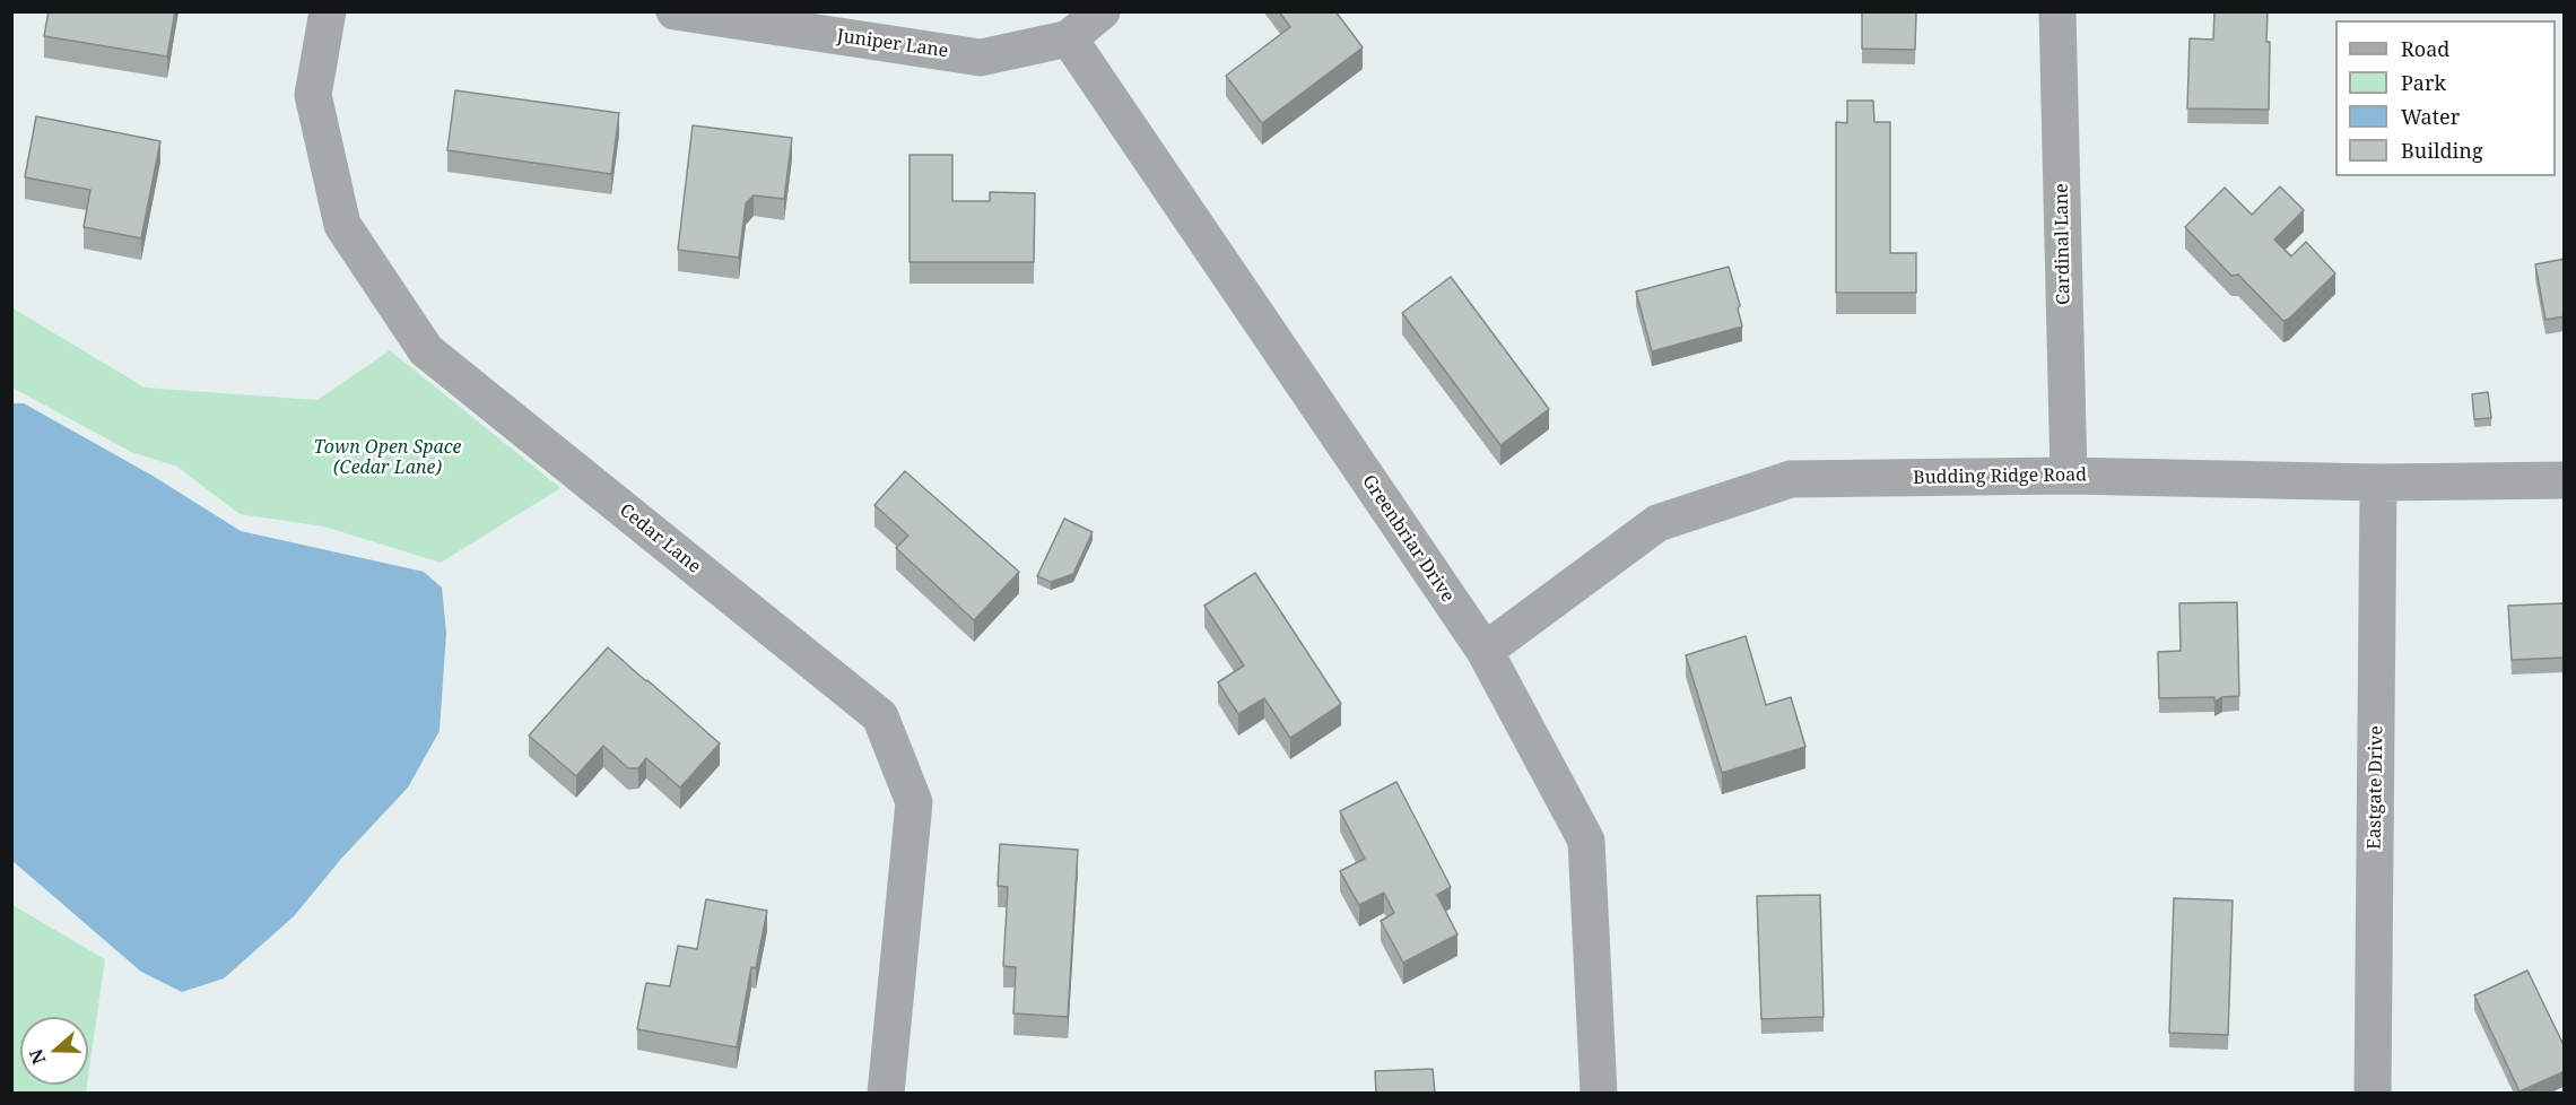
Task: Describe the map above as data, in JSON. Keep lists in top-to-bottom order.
{
  "streets": {
    "street": [
      "Juniper Lane",
      "Cardinal Lane",
      "Budding Ridge Road",
      "Cedar Lane",
      "Greenbriar Drive",
      "Eastgate Drive"
    ]
  },
  "crossings": [
    ["Juniper Lane", "Greenbriar Drive"],
    ["Cardinal Lane", "Budding Ridge Road"],
    ["Budding Ridge Road", "Greenbriar Drive"],
    ["Budding Ridge Road", "Eastgate Drive"]
  ],
  "parks": ["Town Open Space (Cedar Lane)"],
  "legend": [
    "Road",
    "Park",
    "Water",
    "Building"
  ],
  "north": "left"
}
